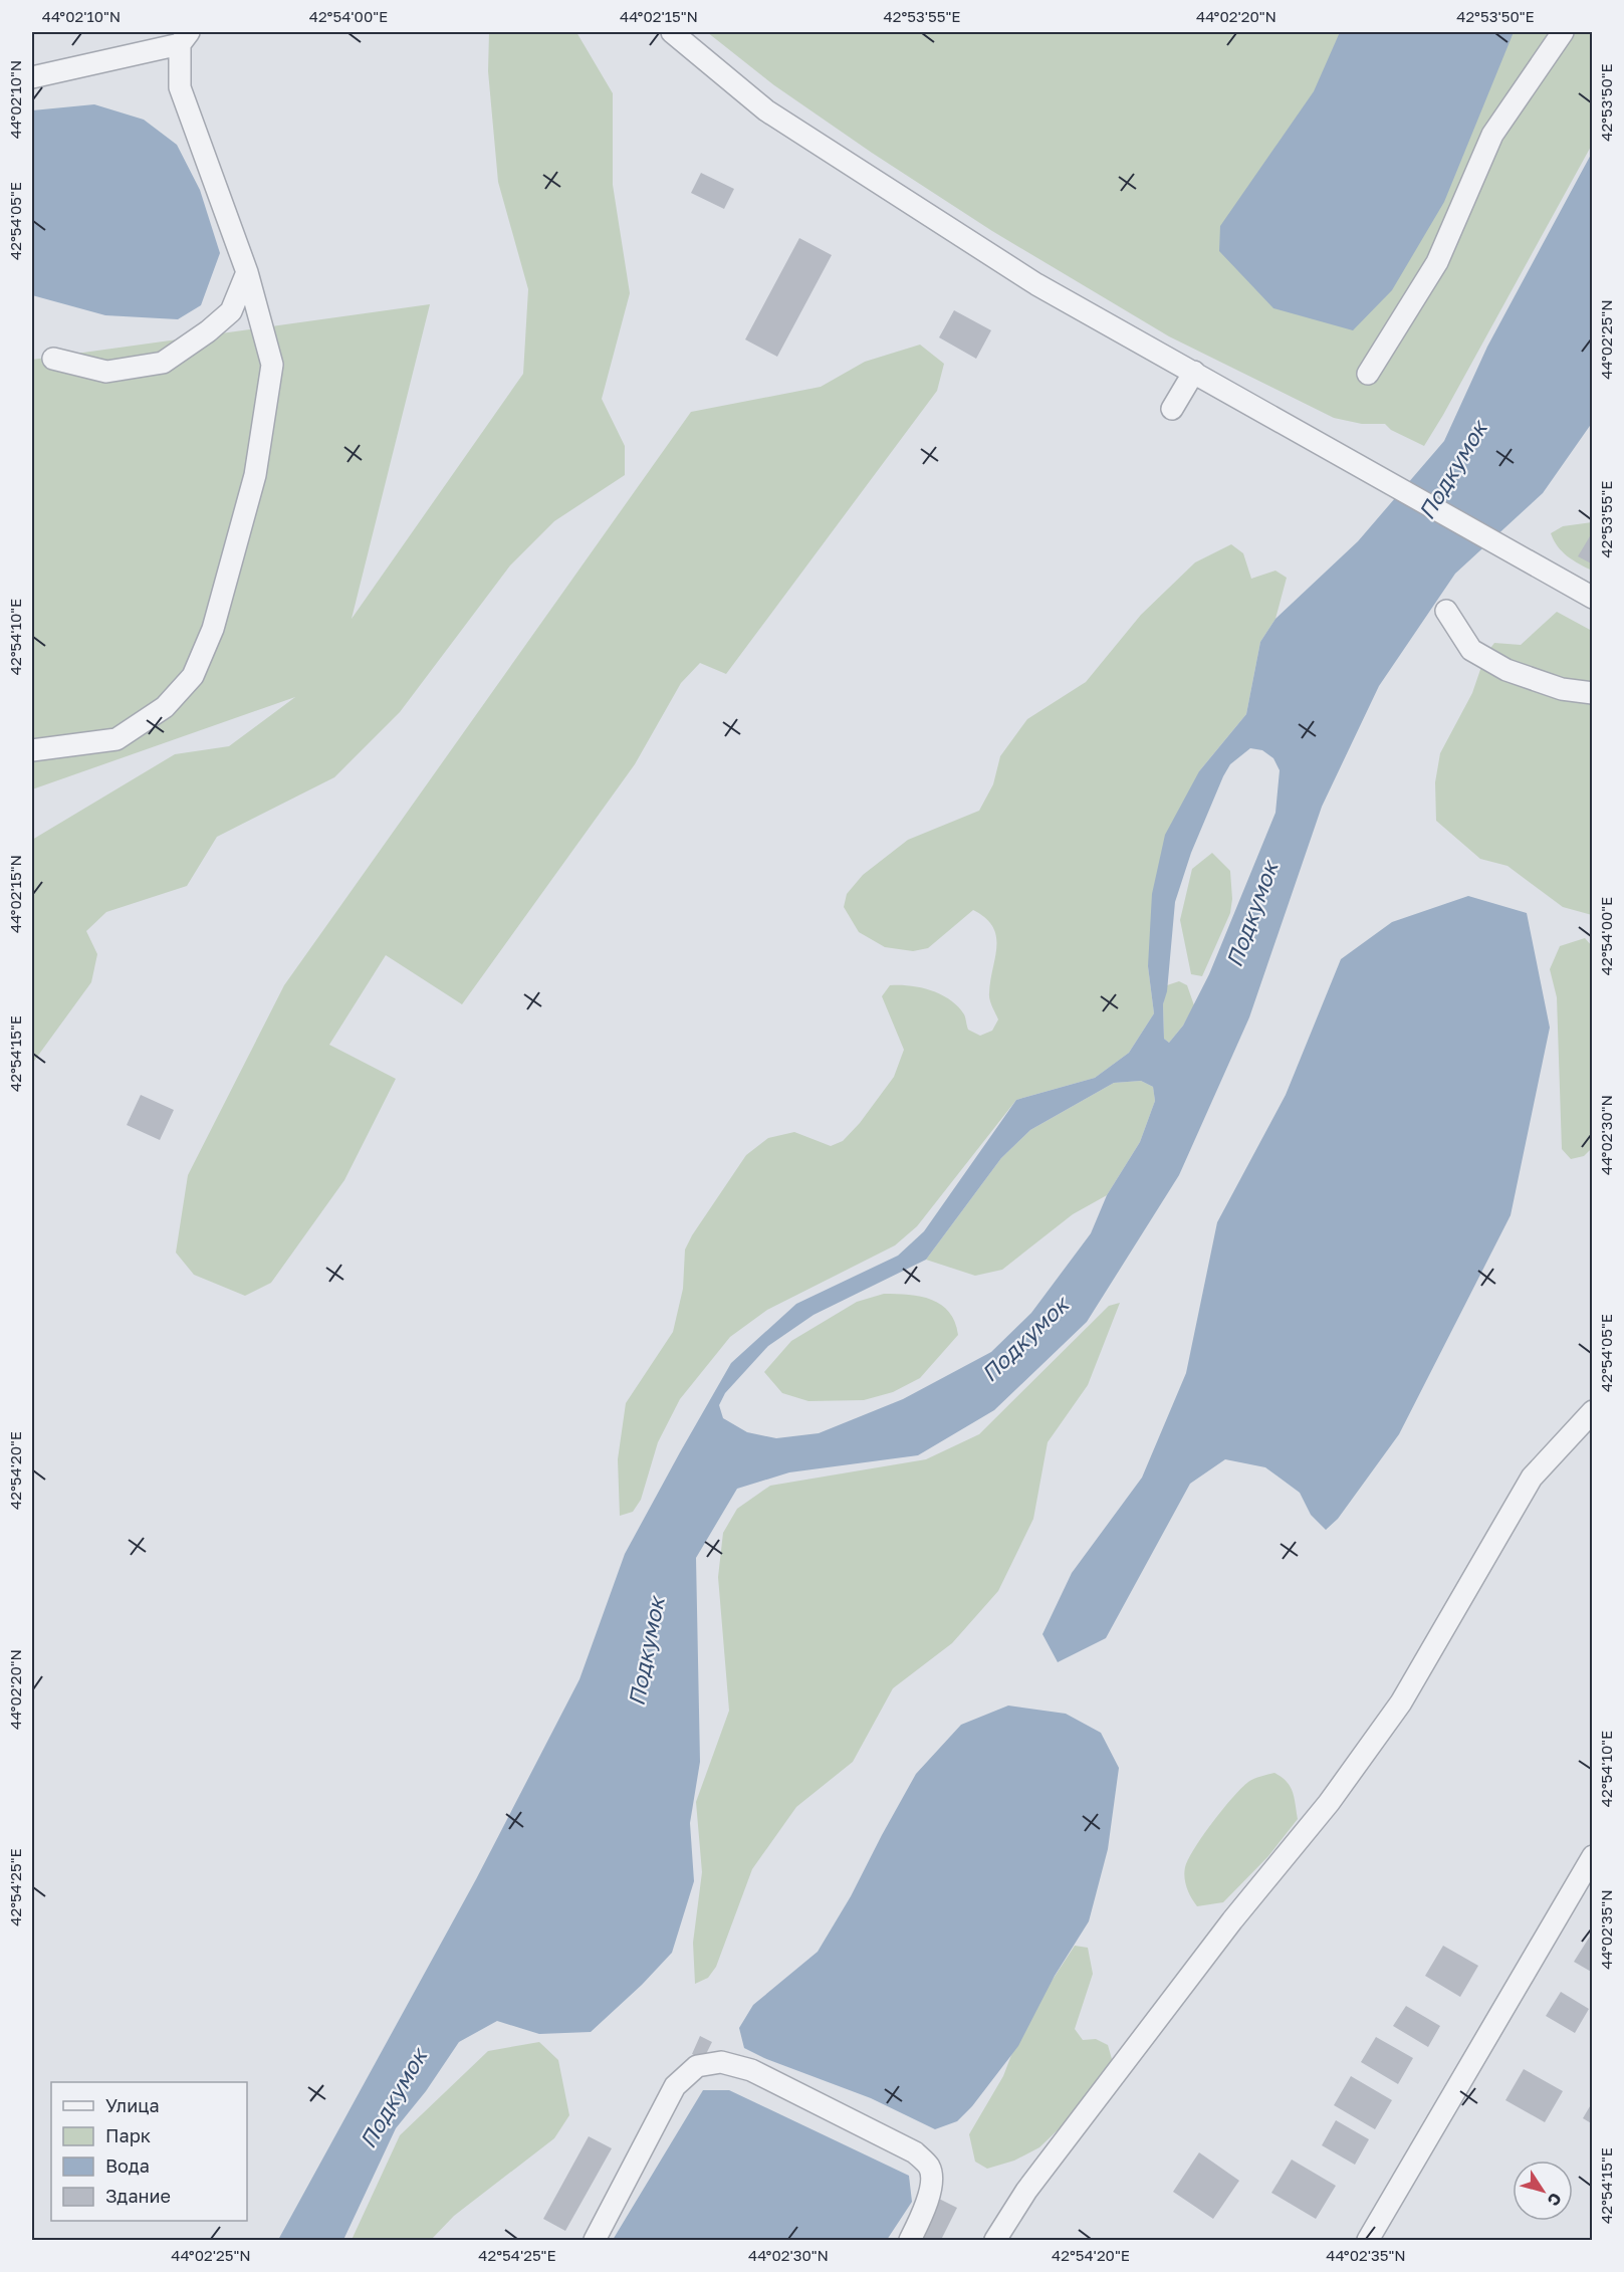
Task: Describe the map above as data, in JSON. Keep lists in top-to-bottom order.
{
  "water": ["Подкумок"],
  "legend": [
    "Улица",
    "Парк",
    "Вода",
    "Здание"
  ],
  "north": "bottom right",
  "coordinates": [
    "44°02'10\"N",
    "42°54'00\"E",
    "44°02'15\"N",
    "42°53'55\"E",
    "44°02'20\"N",
    "42°53'50\"E",
    "42°54'05\"E",
    "44°02'25\"N",
    "42°54'10\"E",
    "42°54'15\"E",
    "44°02'30\"N",
    "42°54'20\"E",
    "42°54'25\"E",
    "44°02'35\"N"
  ]
}
